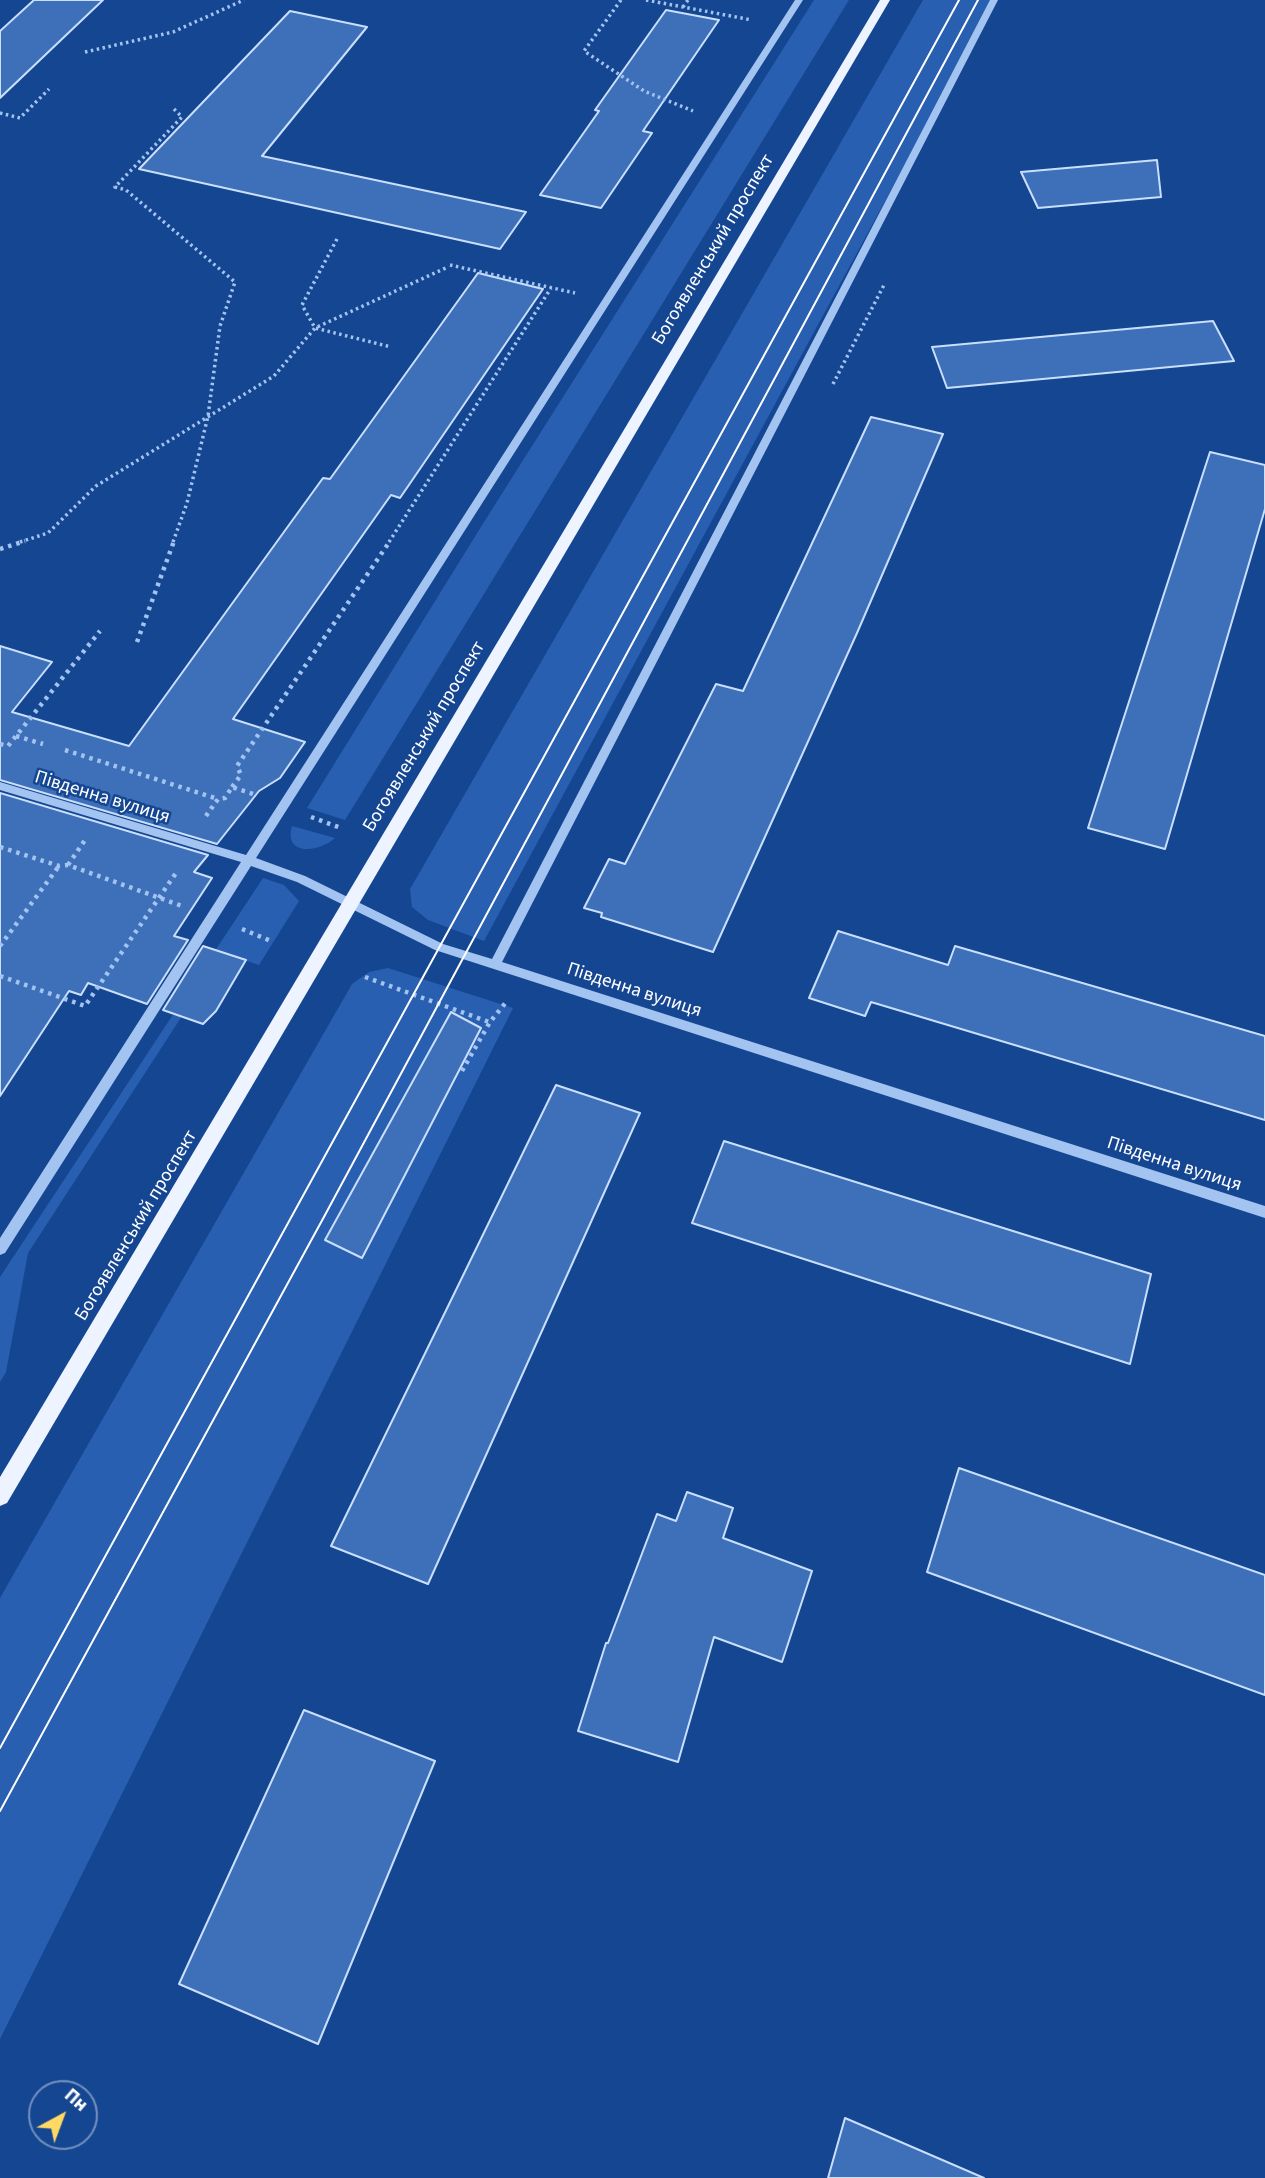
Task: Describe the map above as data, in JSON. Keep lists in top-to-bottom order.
{
  "streets": {
    "main road": ["Богоявленський проспект"],
    "street": ["Південна вулиця"]
  },
  "crossings": [
    ["Богоявленський проспект", "Південна вулиця"]
  ],
  "north": "top right"
}
